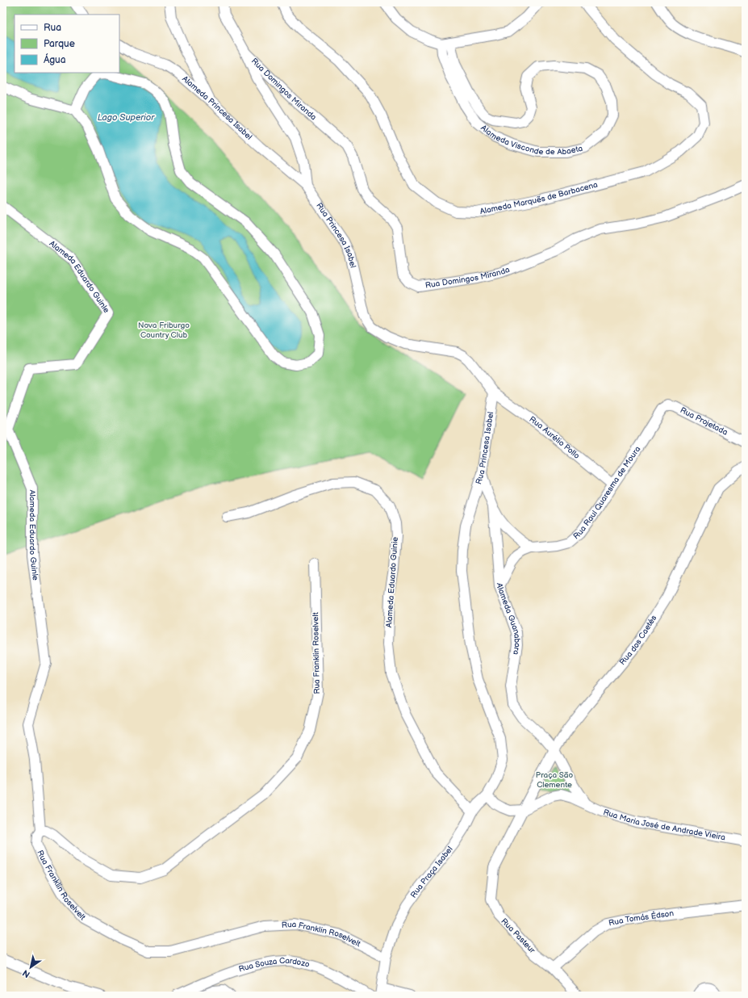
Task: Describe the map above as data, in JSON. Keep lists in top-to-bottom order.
{
  "streets": {
    "street": [
      "Rua Domingos Miranda",
      "Alameda Princesa Isabel",
      "Alameda Visconde de Abaeta",
      "Alameda Marquẽs de Barbacena",
      "Rua Princesa Isabel",
      "Alameda Eduardo Guinle",
      "Rua Projetada",
      "Rua Aurélio Pollo",
      "Rua Raul Quaresma de Moura",
      "Alameda Eduardo Guinie",
      "Alameda Guanabara",
      "Rua dos Caetés",
      "Rua Franklin Roselvelt",
      "Rua Maria José de Andrade Vieira",
      "Rua Praça Isabel",
      "Rua Tomás Édson",
      "Rua Pasteur",
      "Rua Souza Cardozo"
    ]
  },
  "crossings": [
    ["Alameda Princesa Isabel", "Rua Princesa Isabel"],
    ["Rua Princesa Isabel", "Rua Aurélio Pollo"],
    ["Rua Princesa Isabel", "Alameda Guanabara"],
    ["Rua Princesa Isabel", "Rua Praça Isabel"],
    ["Alameda Eduardo Guinle", "Rua Franklin Roselvelt"],
    ["Rua Projetada", "Rua Raul Quaresma de Moura"],
    ["Rua Aurélio Pollo", "Rua Raul Quaresma de Moura"],
    ["Rua Raul Quaresma de Moura", "Alameda Guanabara"],
    ["Alameda Eduardo Guinie", "Rua Praça Isabel"],
    ["Alameda Guanabara", "Rua dos Caetés"],
    ["Rua dos Caetés", "Rua Maria José de Andrade Vieira"],
    ["Rua dos Caetés", "Rua Pasteur"],
    ["Rua Franklin Roselvelt", "Rua Praça Isabel"],
    ["Rua Maria José de Andrade Vieira", "Rua Pasteur"],
    ["Rua Tomás Édson", "Rua Pasteur"]
  ],
  "water": ["Lago Superior"],
  "parks": ["Nova Friburgo Country Club", "Praça São Clemente"],
  "legend": ["Rua", "Parque", "Água"],
  "north": "bottom left"
}
